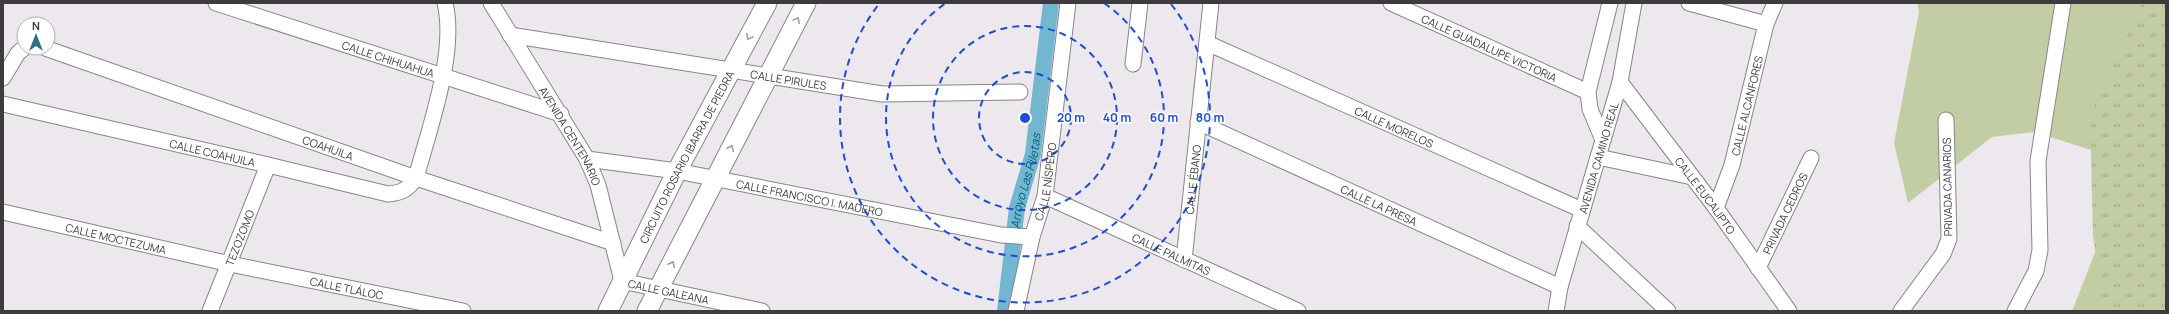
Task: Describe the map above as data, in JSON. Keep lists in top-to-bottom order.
{
  "streets": {
    "main road": ["CIRCUITO ROSARIO IBARRA DE PIEDRA"],
    "street": [
      "CALLE GUADALUPE VICTORIA",
      "CALLE CHIHUAHUA",
      "CALLE PIRULES",
      "CALLE ALCANFORES",
      "CALLE MORELOS",
      "AVENIDA CENTENARIO",
      "COAHUILA",
      "CALLE COAHUILA",
      "AVENIDA CAMINO REAL",
      "CALLE ÉBANO",
      "CALLE NÍSPERO",
      "PRIVADA CANARIOS",
      "CALLE EUCALIPTO",
      "CALLE FRANCISCO I. MADERO",
      "CALLE LA PRESA",
      "PRIVADA CEDROS",
      "CALLE MOCTEZUMA",
      "TEZOZOMO",
      "CALLE PALMITAS",
      "CALLE TLÁLOC",
      "CALLE GALEANA"
    ]
  },
  "crossings": [
    ["CALLE CHIHUAHUA", "AVENIDA CENTENARIO"],
    ["CALLE PIRULES", "AVENIDA CENTENARIO"],
    ["CALLE PIRULES", "CIRCUITO ROSARIO IBARRA DE PIEDRA"],
    ["CALLE ALCANFORES", "CALLE EUCALIPTO"],
    ["CALLE MORELOS", "AVENIDA CAMINO REAL"],
    ["CALLE MORELOS", "CALLE ÉBANO"],
    ["AVENIDA CENTENARIO", "COAHUILA"],
    ["AVENIDA CENTENARIO", "CIRCUITO ROSARIO IBARRA DE PIEDRA"],
    ["AVENIDA CENTENARIO", "CALLE FRANCISCO I. MADERO"],
    ["AVENIDA CENTENARIO", "CALLE GALEANA"],
    ["COAHUILA", "CALLE COAHUILA"],
    ["CALLE COAHUILA", "TEZOZOMO"],
    ["CIRCUITO ROSARIO IBARRA DE PIEDRA", "CALLE FRANCISCO I. MADERO"],
    ["CIRCUITO ROSARIO IBARRA DE PIEDRA", "CALLE GALEANA"],
    ["AVENIDA CAMINO REAL", "CALLE EUCALIPTO"],
    ["AVENIDA CAMINO REAL", "CALLE LA PRESA"],
    ["CALLE ÉBANO", "CALLE LA PRESA"],
    ["CALLE ÉBANO", "CALLE PALMITAS"],
    ["CALLE NÍSPERO", "CALLE FRANCISCO I. MADERO"],
    ["CALLE NÍSPERO", "CALLE PALMITAS"],
    ["CALLE EUCALIPTO", "PRIVADA CEDROS"],
    ["CALLE MOCTEZUMA", "TEZOZOMO"],
    ["CALLE MOCTEZUMA", "CALLE TLÁLOC"],
    ["TEZOZOMO", "CALLE TLÁLOC"]
  ],
  "water": ["Arroyo Las Piletas"],
  "north": "top",
  "rings": [
    "20 m",
    "40 m",
    "60 m",
    "80 m"
  ]
}
